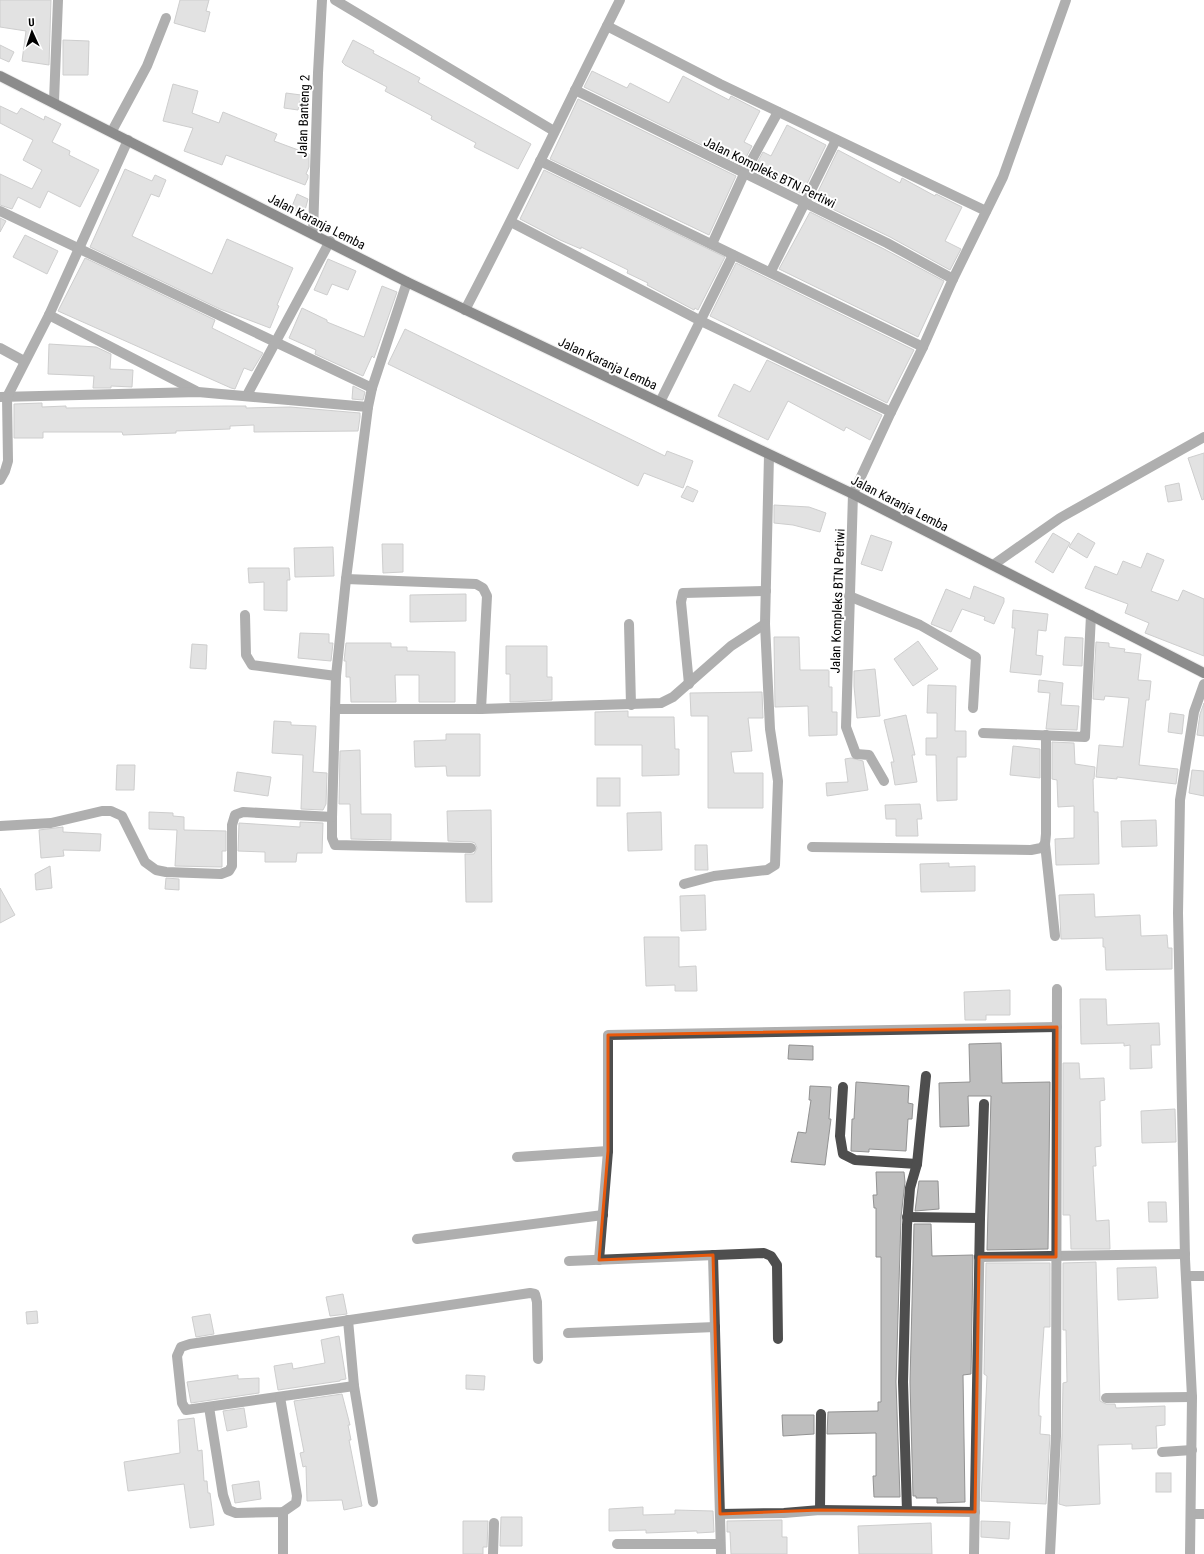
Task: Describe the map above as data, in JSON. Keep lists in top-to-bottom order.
{
  "streets": {
    "main road": ["Jalan Karanja Lemba"],
    "street": ["Jalan Banteng 2", "Jalan Kompleks BTN Pertiwi"]
  },
  "crossings": [
    ["Jalan Banteng 2", "Jalan Karanja Lemba"],
    ["Jalan Kompleks BTN Pertiwi", "Jalan Karanja Lemba"]
  ],
  "north": "top"
}
